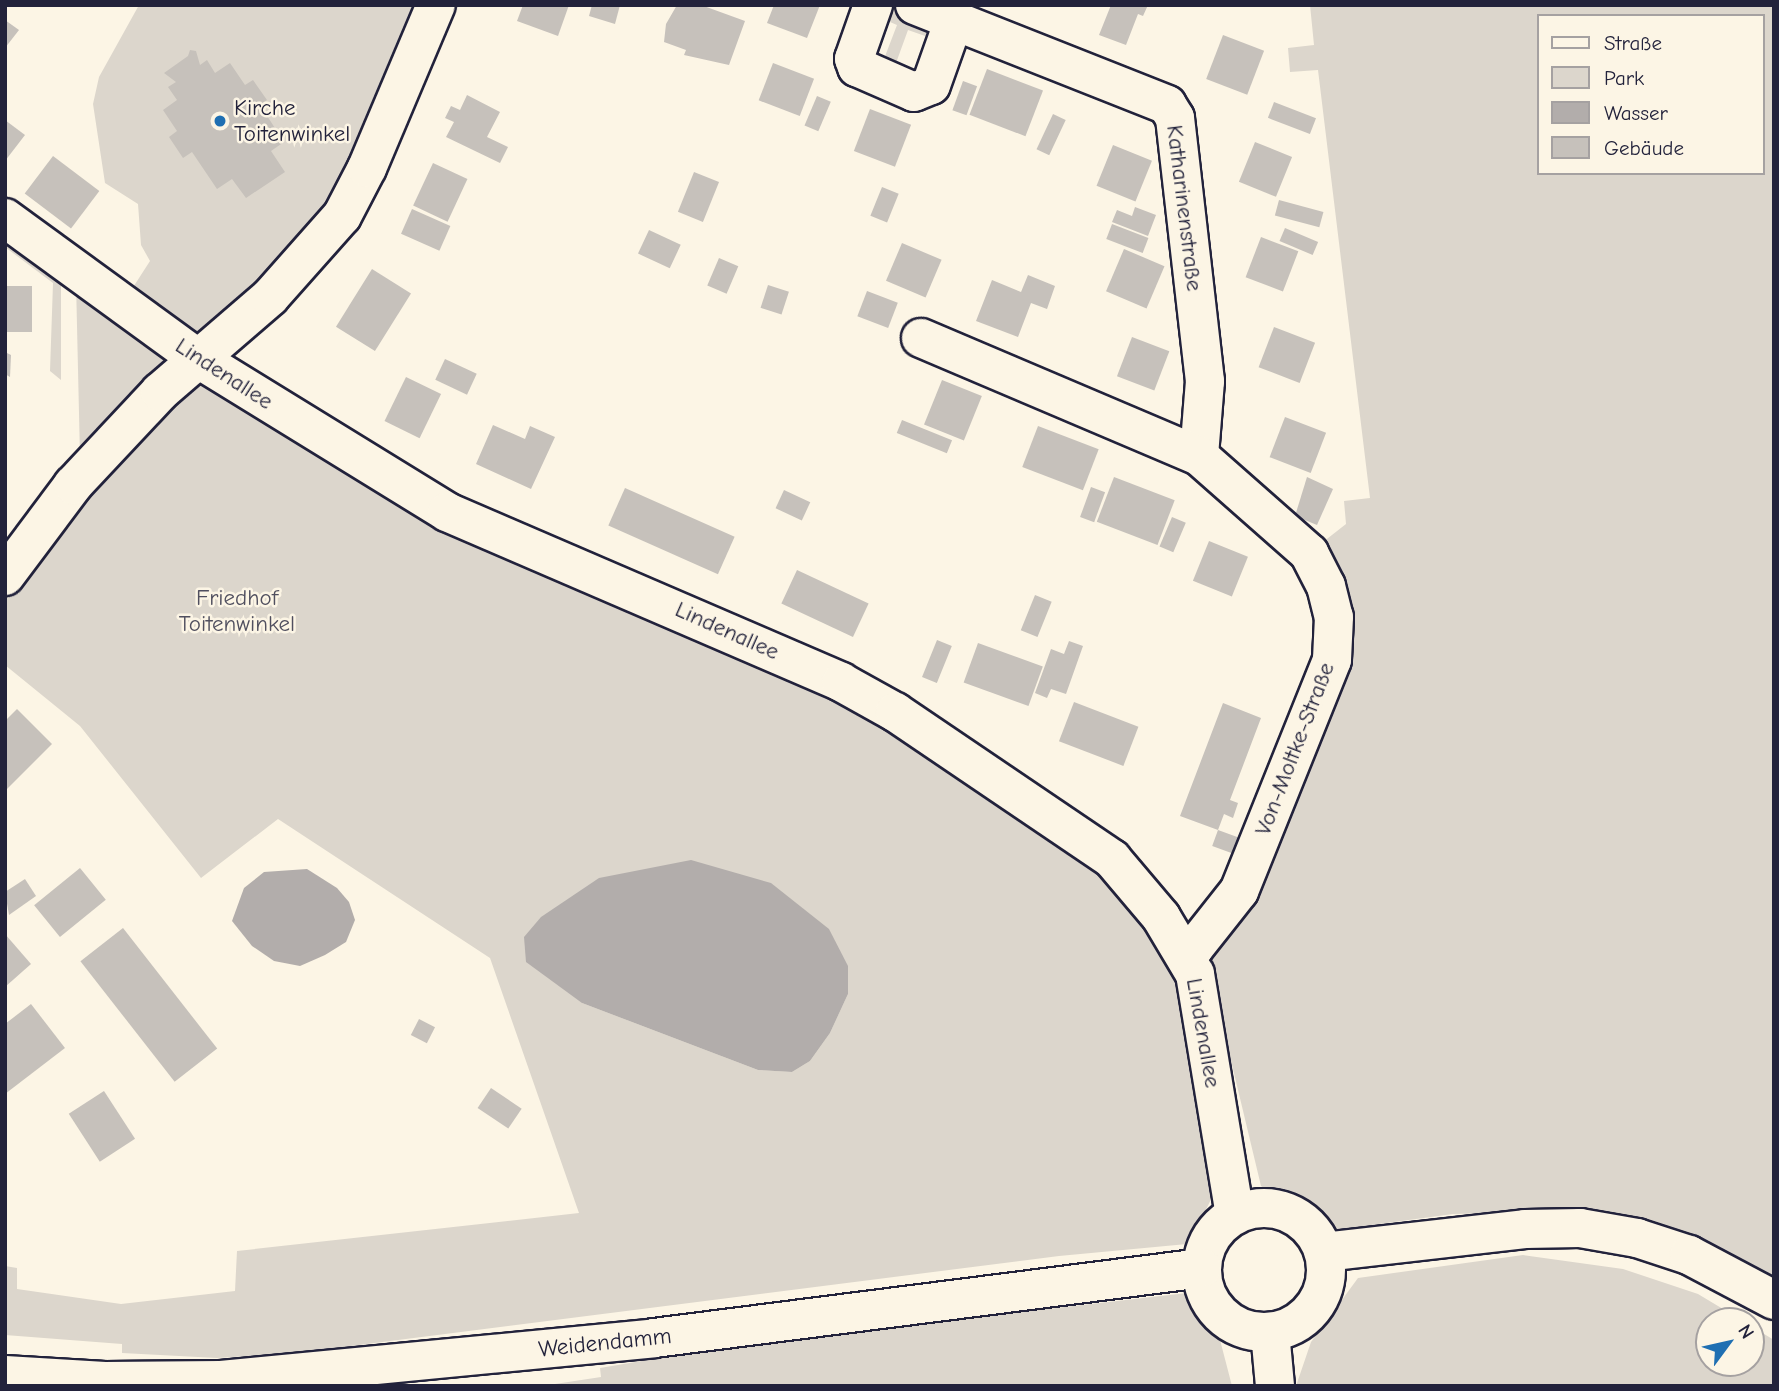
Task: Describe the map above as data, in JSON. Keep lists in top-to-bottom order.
{
  "streets": {
    "street": [
      "Katharinenstraße",
      "Lindenallee",
      "Von-Moltke-Straße",
      "Weidendamm"
    ]
  },
  "crossings": [
    ["Katharinenstraße", "Von-Moltke-Straße"],
    ["Lindenallee", "Von-Moltke-Straße"],
    ["Lindenallee", "Weidendamm"]
  ],
  "parks": ["Friedhof Toitenwinkel"],
  "places": ["Kirche Toitenwinkel"],
  "legend": [
    "Straße",
    "Park",
    "Wasser",
    "Gebäude"
  ],
  "north": "top right"
}
